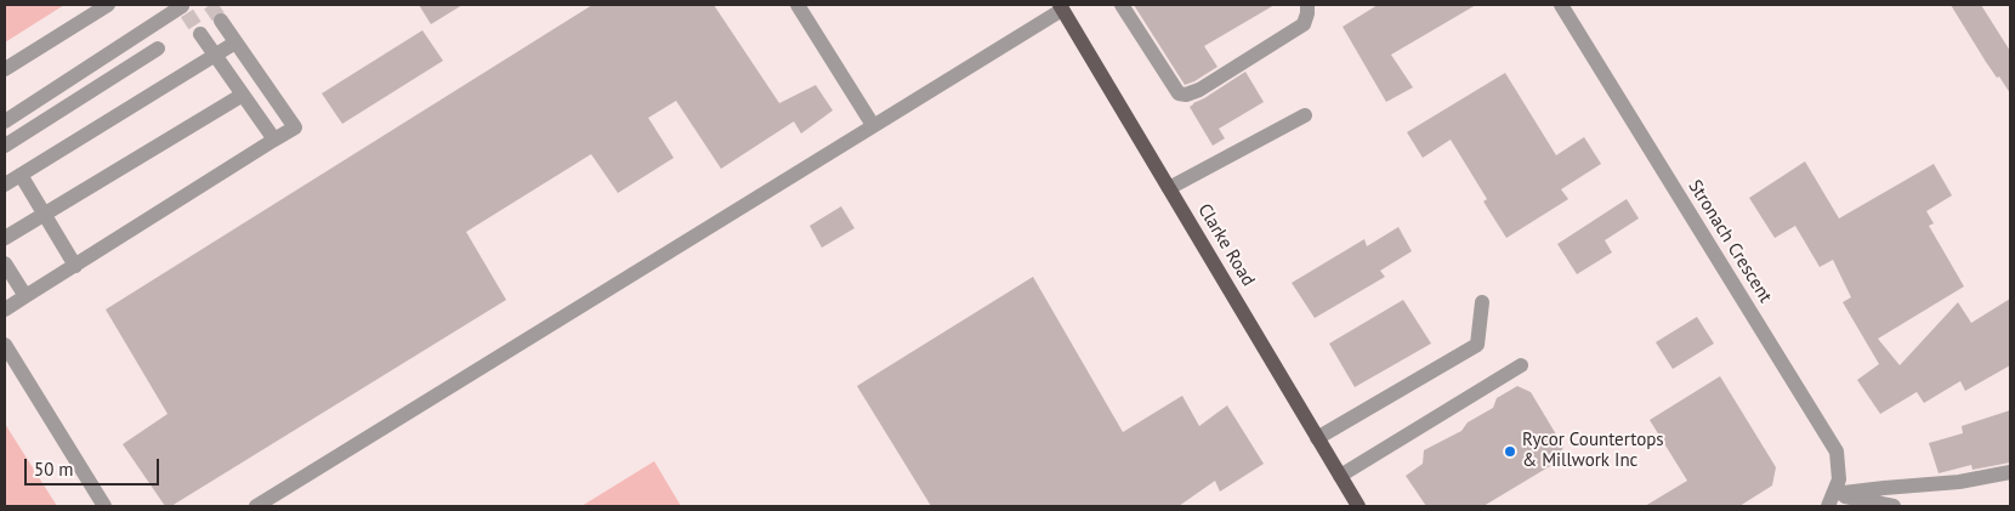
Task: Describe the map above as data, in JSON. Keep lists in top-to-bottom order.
{
  "streets": {
    "main road": ["Clarke Road"],
    "street": ["Stronach Crescent"]
  },
  "places": ["Rycor Countertops & Millwork Inc"],
  "scale_bar": "50 m"
}
